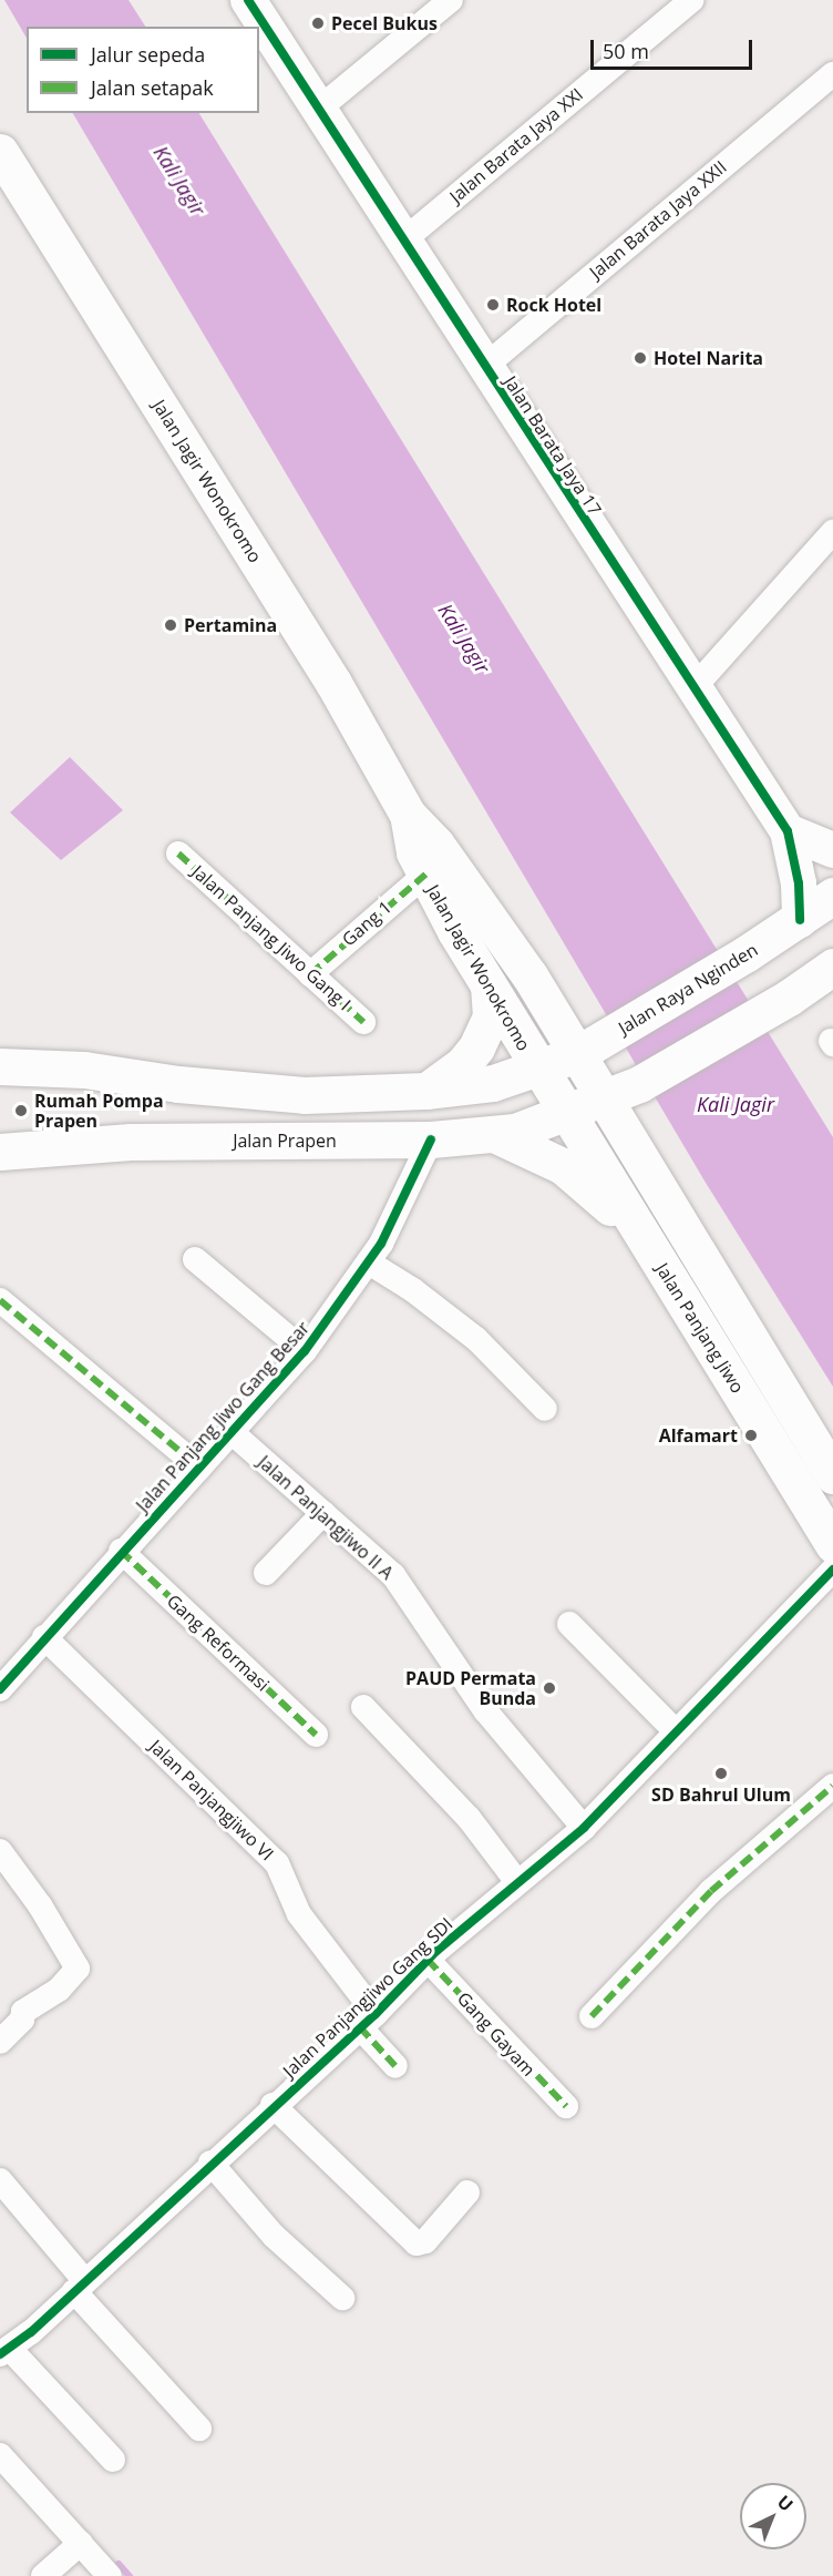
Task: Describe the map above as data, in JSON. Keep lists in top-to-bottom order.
{
  "streets": {
    "main road": [
      "Jalan Jagir Wonokromo",
      "Jalan Raya Nginden",
      "Jalan Prapen",
      "Jalan Panjang Jiwo"
    ],
    "street": [
      "Jalan Barata Jaya XXI",
      "Jalan Barata Jaya XXII",
      "Jalan Barata Jaya 17",
      "Gang 1",
      "Jalan Panjang Jiwo Gang I",
      "Jalan Panjang Jiwo Gang Besar",
      "Jalan Panjangjiwo II A",
      "Gang Reformasi",
      "Jalan Panjangjiwo VI",
      "Jalan Panjangjiwo Gang SDI",
      "Gang Gayam"
    ]
  },
  "crossings": [
    ["Jalan Barata Jaya XXI", "Jalan Barata Jaya 17"],
    ["Jalan Barata Jaya XXII", "Jalan Barata Jaya 17"],
    ["Jalan Barata Jaya 17", "Jalan Raya Nginden"],
    ["Jalan Jagir Wonokromo", "Gang 1"],
    ["Jalan Jagir Wonokromo", "Jalan Raya Nginden"],
    ["Jalan Jagir Wonokromo", "Jalan Prapen"],
    ["Jalan Jagir Wonokromo", "Jalan Panjang Jiwo"],
    ["Gang 1", "Jalan Panjang Jiwo Gang I"],
    ["Jalan Raya Nginden", "Jalan Panjang Jiwo"],
    ["Jalan Prapen", "Jalan Panjang Jiwo"],
    ["Jalan Prapen", "Jalan Panjang Jiwo Gang Besar"],
    ["Jalan Panjang Jiwo Gang Besar", "Jalan Panjangjiwo II A"],
    ["Jalan Panjang Jiwo Gang Besar", "Gang Reformasi"],
    ["Jalan Panjang Jiwo Gang Besar", "Jalan Panjangjiwo VI"],
    ["Jalan Panjangjiwo II A", "Jalan Panjangjiwo Gang SDI"],
    ["Jalan Panjangjiwo VI", "Jalan Panjangjiwo Gang SDI"],
    ["Jalan Panjangjiwo Gang SDI", "Gang Gayam"]
  ],
  "water": ["Kali Jagir"],
  "places": [
    "Pecel Bukus",
    "Rock Hotel",
    "Hotel Narita",
    "Pertamina",
    "Rumah Pompa Prapen",
    "Alfamart",
    "PAUD Permata Bunda",
    "SD Bahrul Ulum"
  ],
  "legend": ["Jalur sepeda", "Jalan setapak"],
  "scale_bar": "50 m",
  "north": "top right"
}
